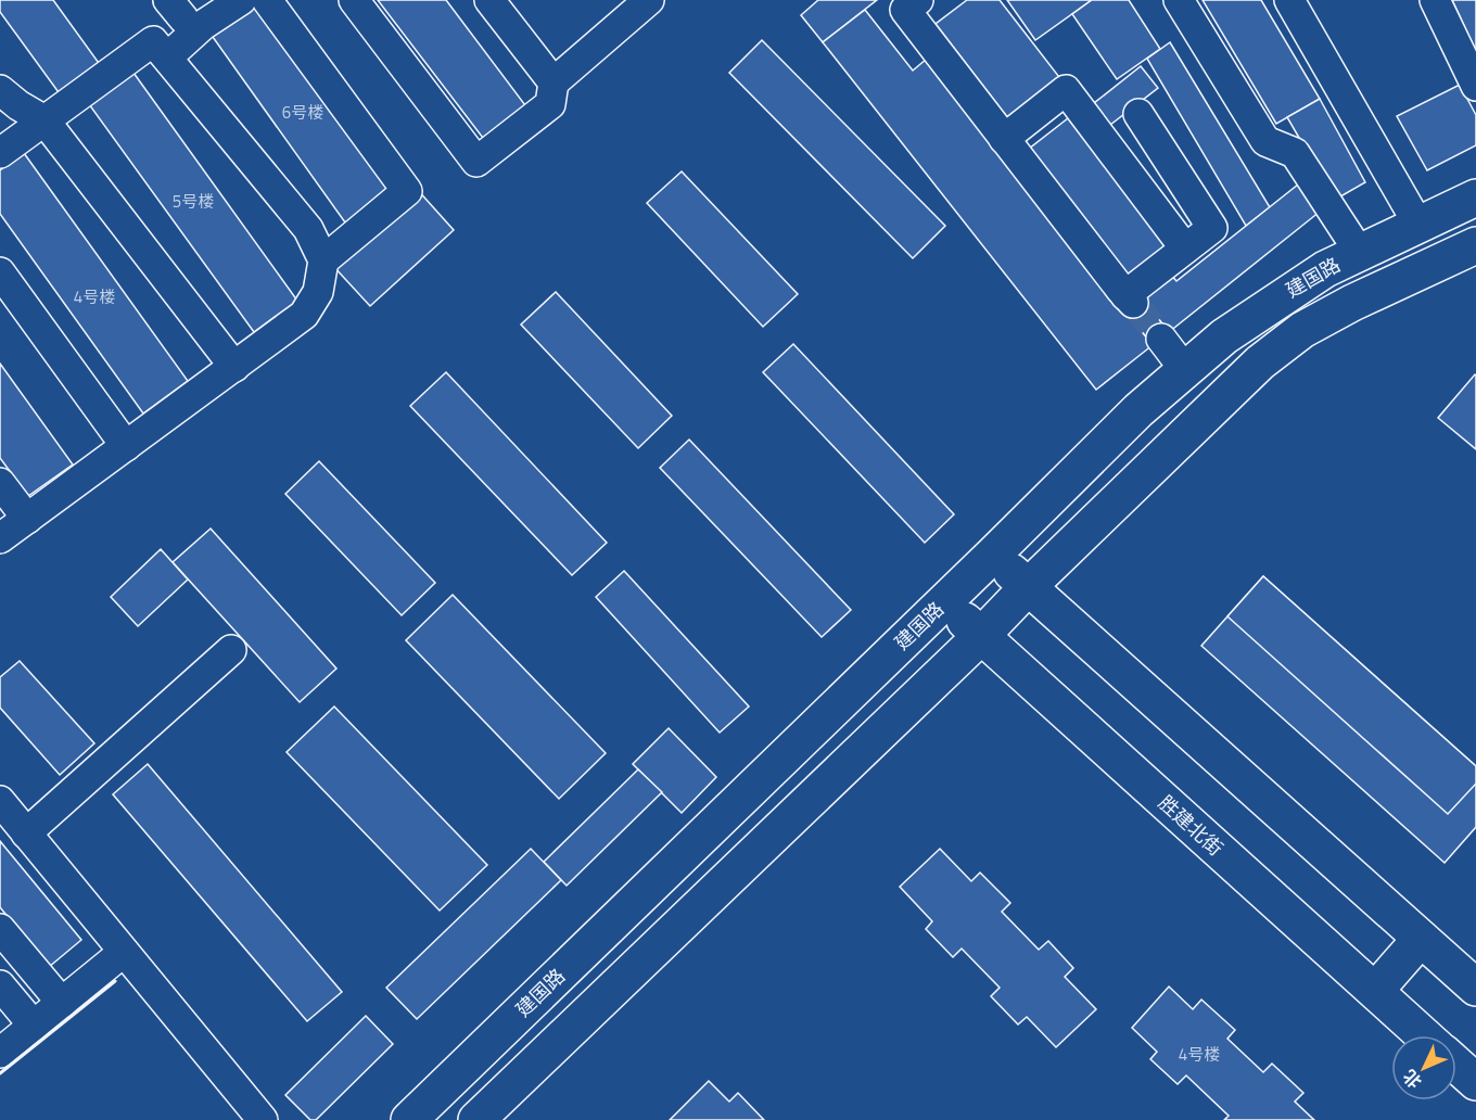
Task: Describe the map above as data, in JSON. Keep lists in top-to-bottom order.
{
  "streets": {
    "main road": ["建国路", "胜建北街"]
  },
  "crossings": [
    ["建国路", "胜建北街"]
  ],
  "house_numbers": [
    "6号楼",
    "5号楼",
    "4号楼",
    "4号楼"
  ],
  "north": "bottom left"
}
